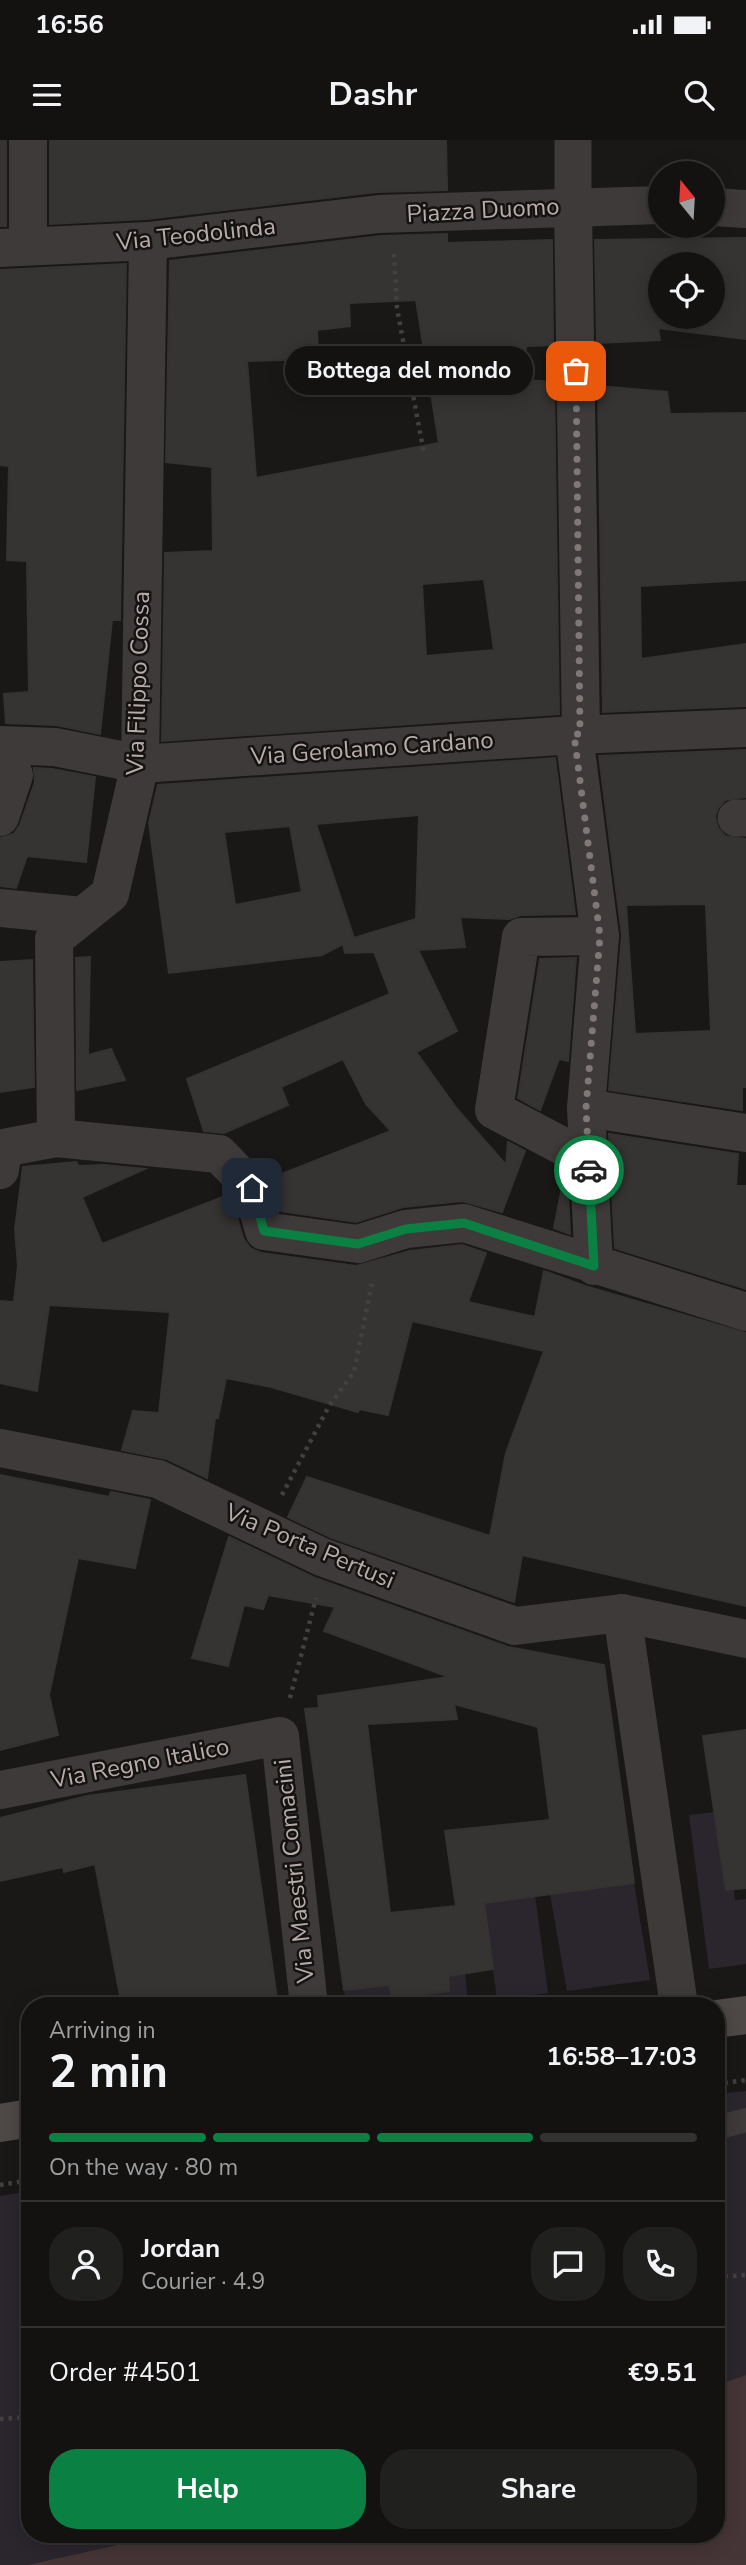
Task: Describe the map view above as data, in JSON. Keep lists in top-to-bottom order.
{
  "streets": {
    "street": [
      "Piazza Duomo",
      "Via Teodolinda",
      "Via Filippo Cossa",
      "Via Gerolamo Cardano",
      "Via Porta Pertusi",
      "Via Regno Italico",
      "Via Maestri Comacini"
    ]
  },
  "crossings": [
    ["Piazza Duomo", "Via Teodolinda"],
    ["Via Teodolinda", "Via Filippo Cossa"],
    ["Via Filippo Cossa", "Via Gerolamo Cardano"],
    ["Via Regno Italico", "Via Maestri Comacini"]
  ],
  "places": ["Bottega del mondo"],
  "north": "top",
  "page": {
    "status": "16:56",
    "header": "Dashr",
    "bubble": "Bottega del mondo",
    "heading": ["2 min", "Arriving in", "16:58–17:03"],
    "panel": [
      "Jordan",
      "Courier · 4.9",
      "Order #4501",
      "€9.51"
    ],
    "bar": "On the way · 80 m",
    "buttons": ["Help", "Share"]
  }
}
